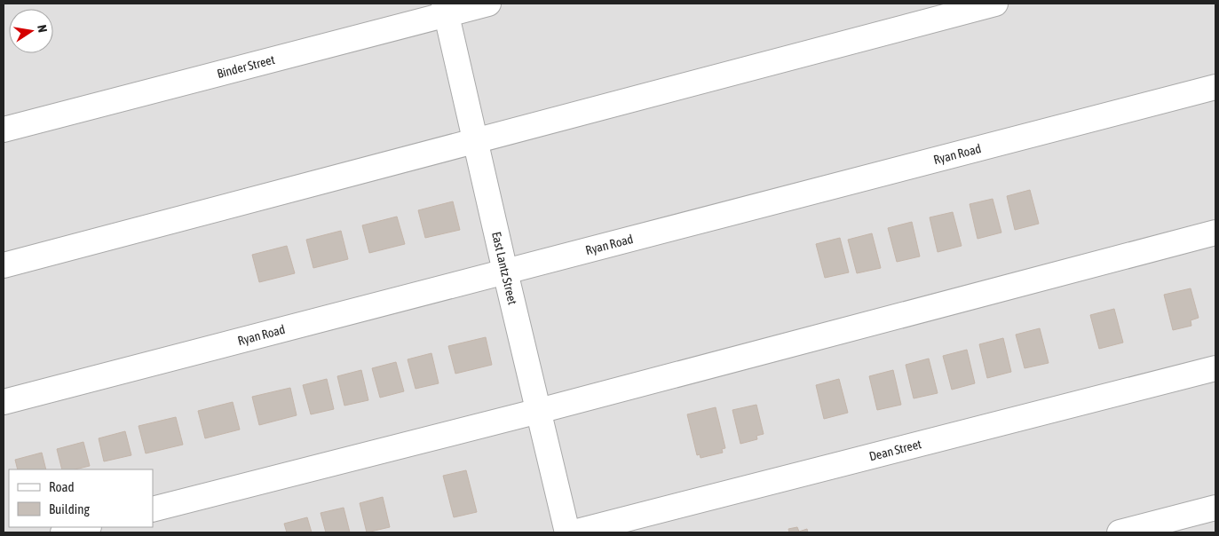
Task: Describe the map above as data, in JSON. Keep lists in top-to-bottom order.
{
  "streets": {
    "street": [
      "Binder Street",
      "Ryan Road",
      "East Lantz Street",
      "Dean Street"
    ]
  },
  "crossings": [
    ["Binder Street", "East Lantz Street"],
    ["Ryan Road", "East Lantz Street"]
  ],
  "legend": ["Road", "Building"],
  "north": "right"
}
